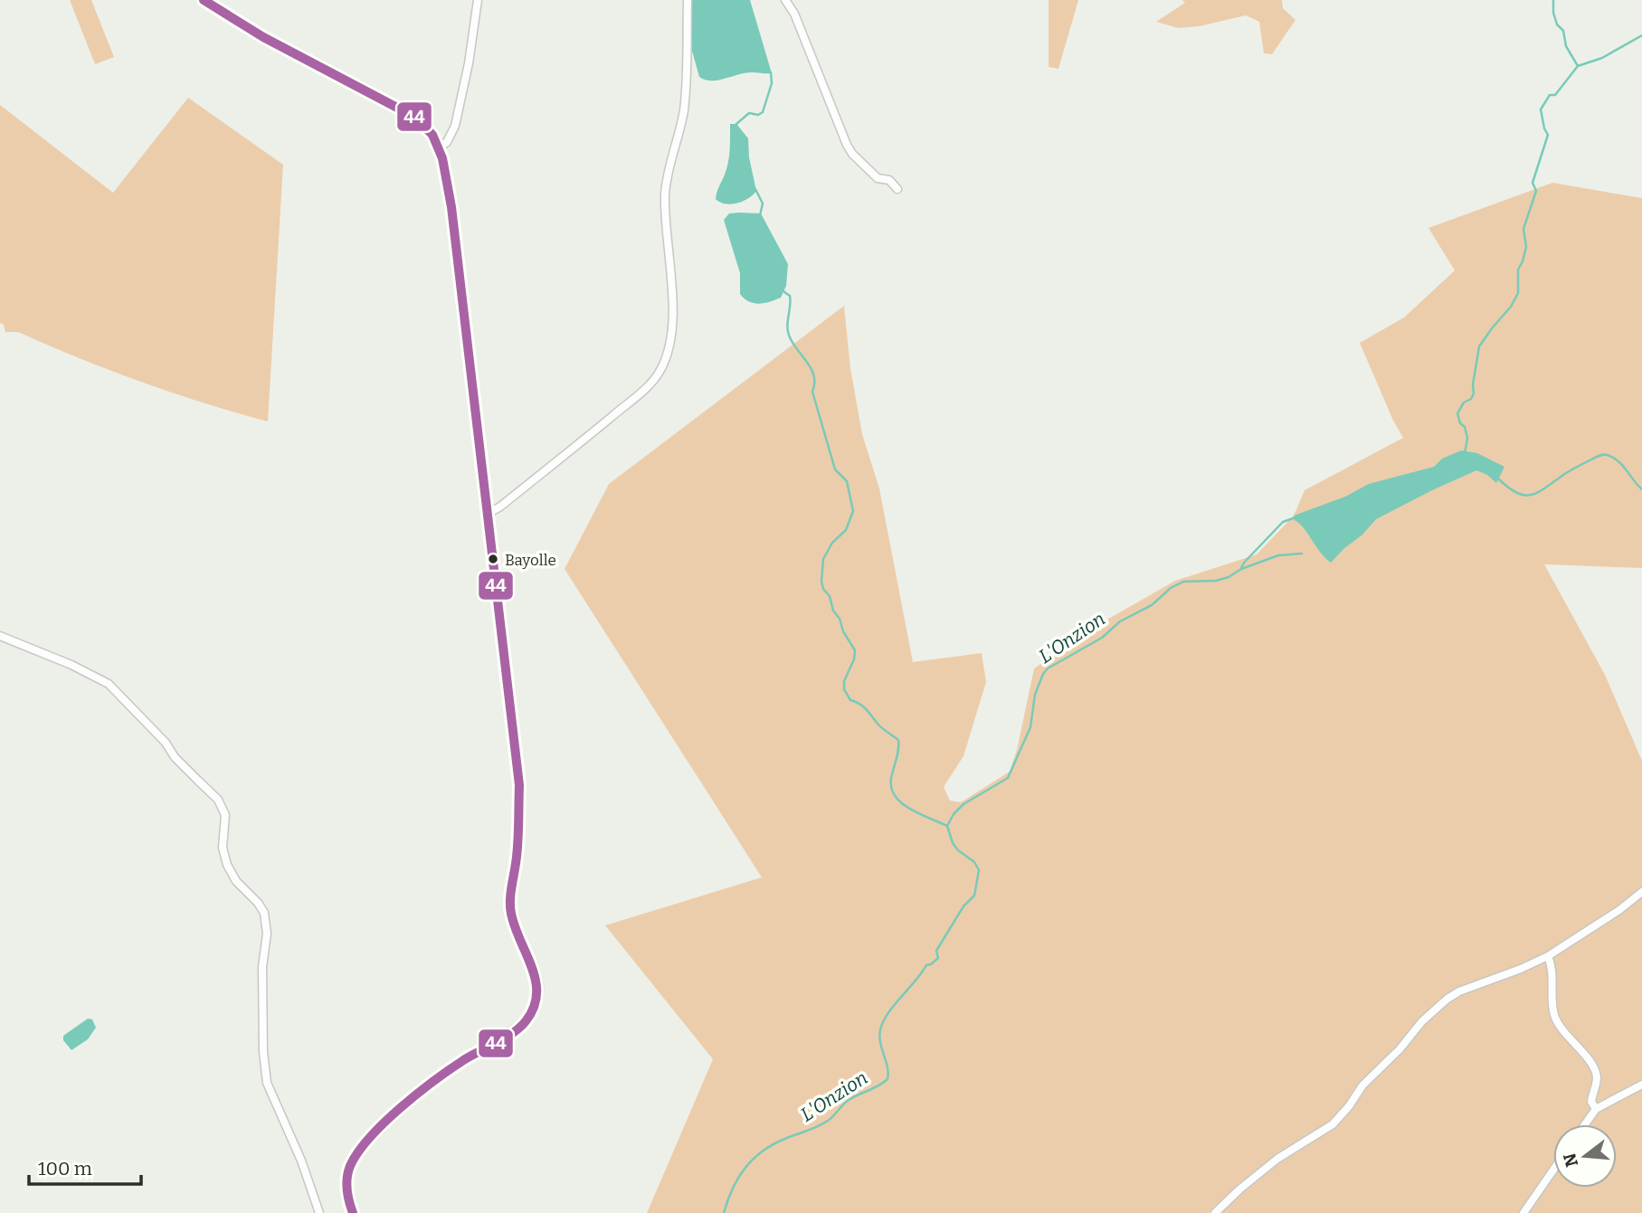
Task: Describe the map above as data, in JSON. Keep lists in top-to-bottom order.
{
  "water": ["L'Onzion"],
  "places": ["Bayolle"],
  "lines": ["transit line 44"],
  "scale_bar": "100 m",
  "north": "left"
}
